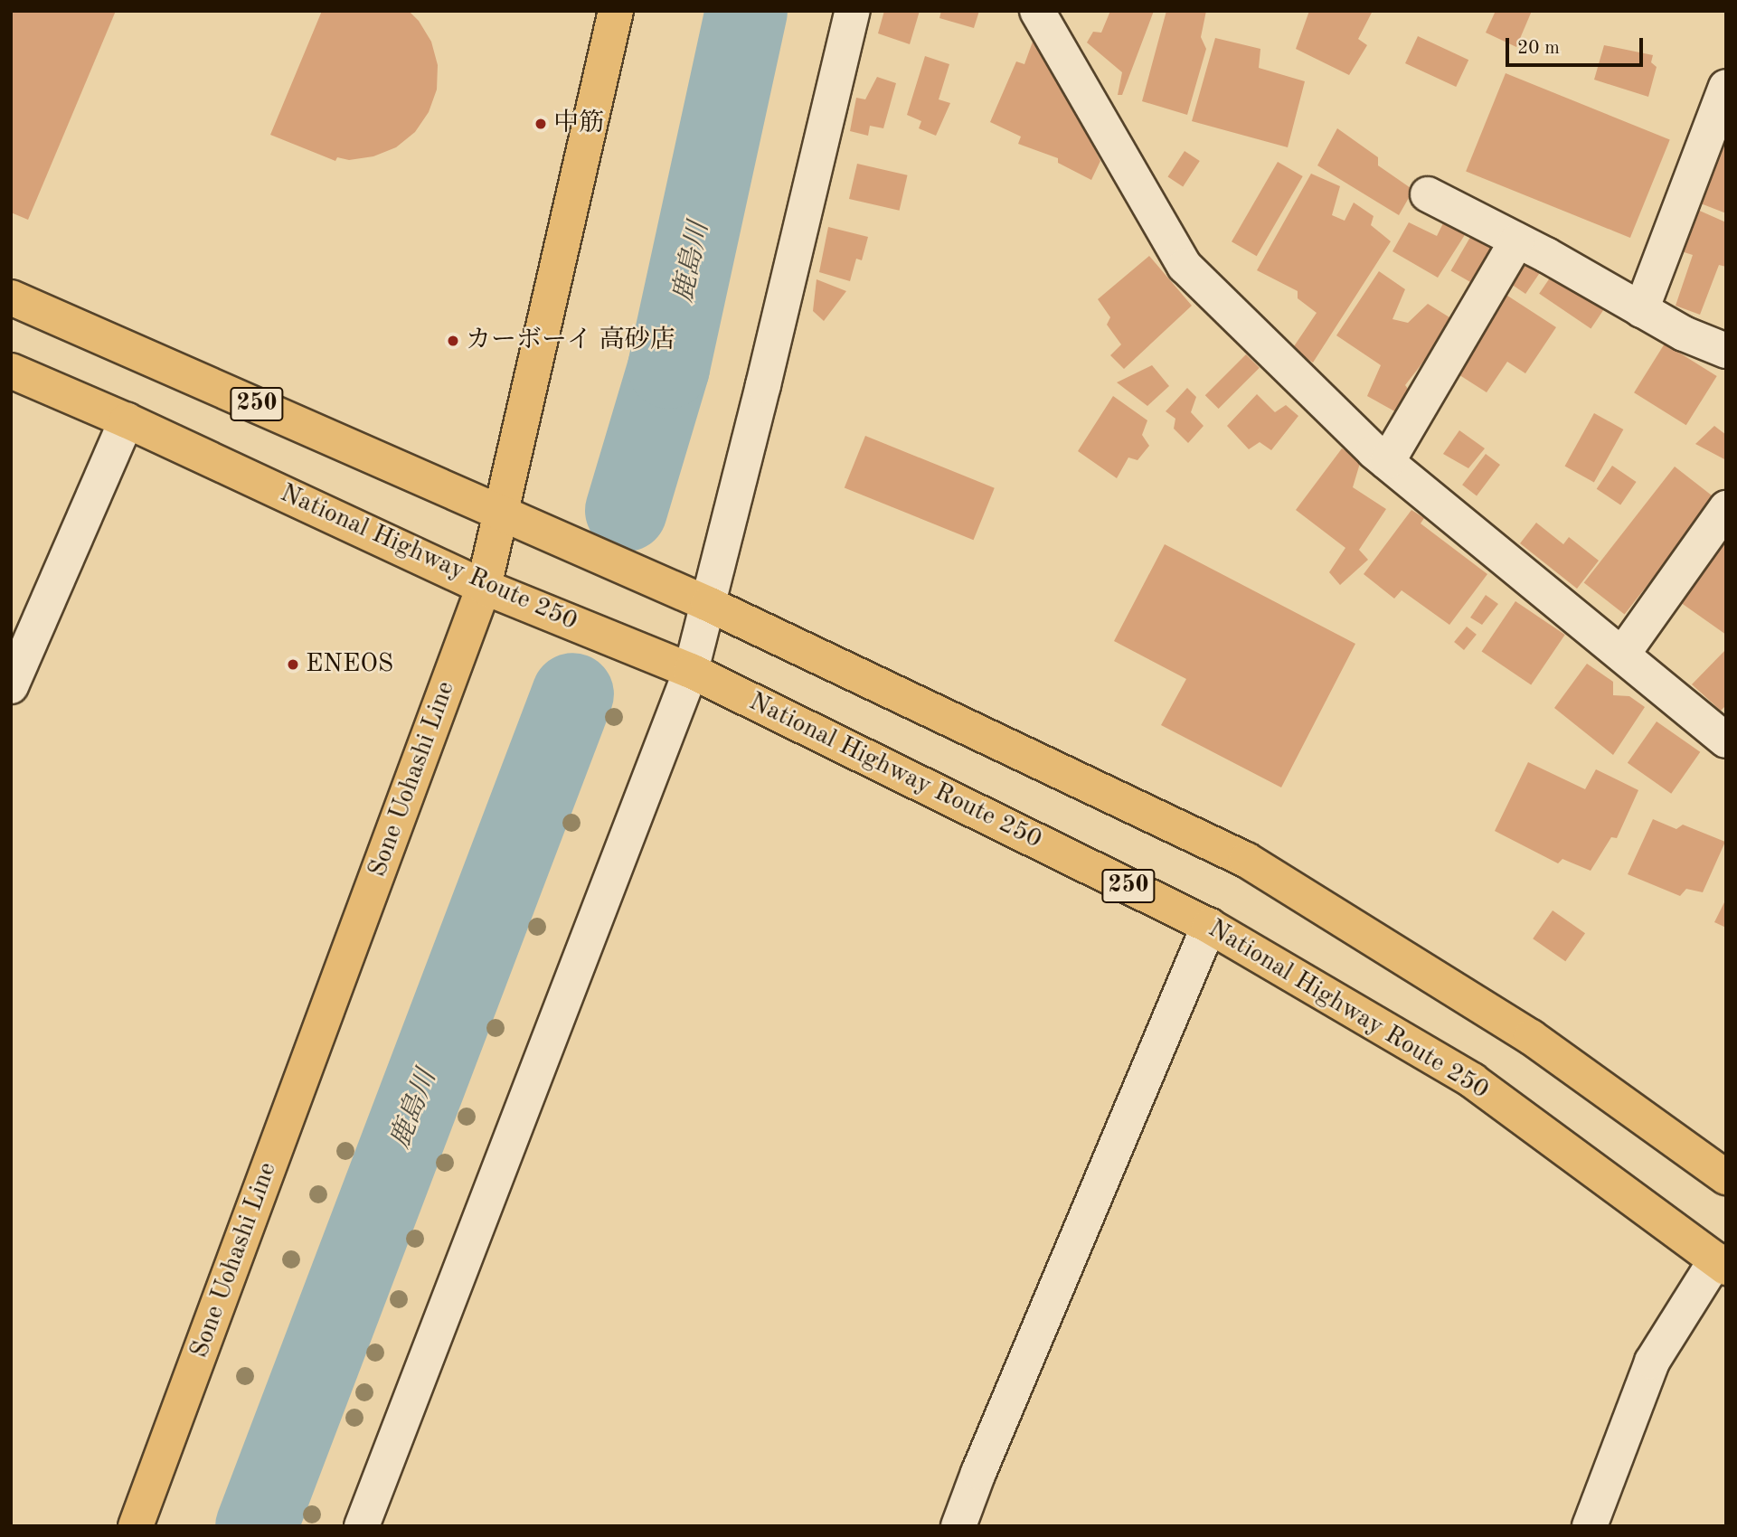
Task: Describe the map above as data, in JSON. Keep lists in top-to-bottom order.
{
  "streets": {
    "main road": ["250", "National Highway Route 250", "Sone Uohashi Line"]
  },
  "crossings": [
    ["250", "Sone Uohashi Line"],
    ["National Highway Route 250", "Sone Uohashi Line"]
  ],
  "water": ["鹿島川"],
  "places": ["中筋", "カーボーイ 高砂店", "ENEOS"],
  "scale_bar": "20 m"
}
